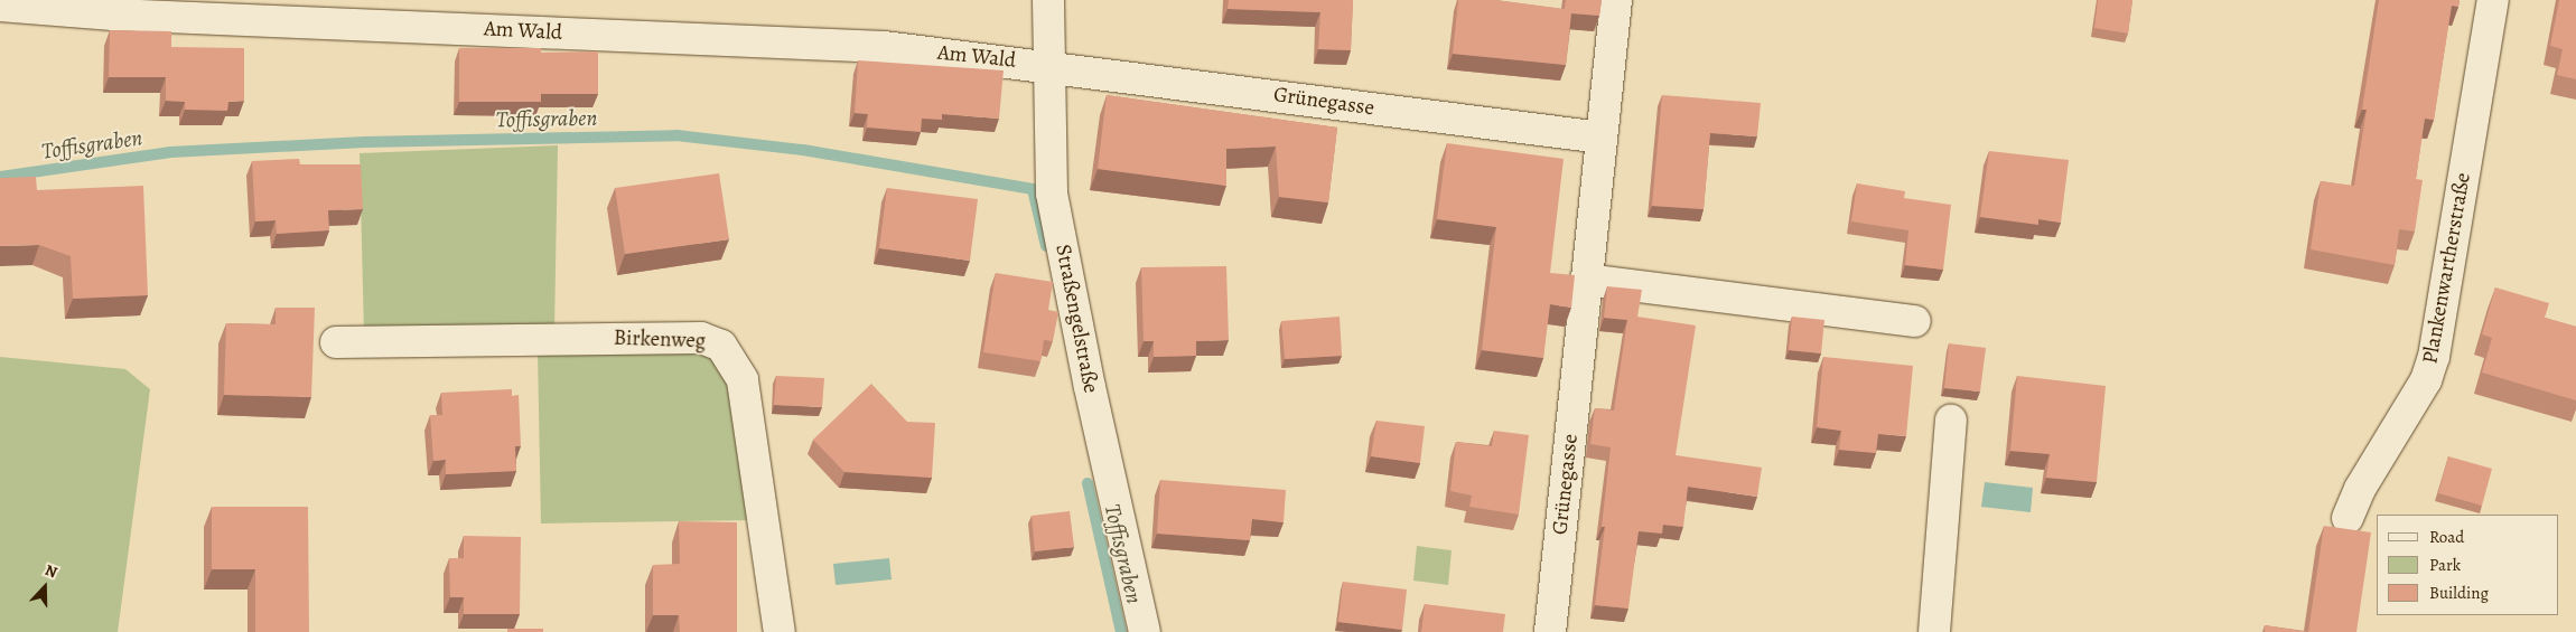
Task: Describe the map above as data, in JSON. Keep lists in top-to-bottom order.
{
  "streets": {
    "street": [
      "Am Wald",
      "Grünegasse",
      "Plankenwartherstraße",
      "Straßengelstraße",
      "Birkenweg"
    ]
  },
  "crossings": [
    ["Am Wald", "Grünegasse"],
    ["Am Wald", "Straßengelstraße"],
    ["Grünegasse", "Straßengelstraße"]
  ],
  "water": ["Toffisgraben"],
  "legend": ["Road", "Park", "Building"],
  "north": "top"
}
